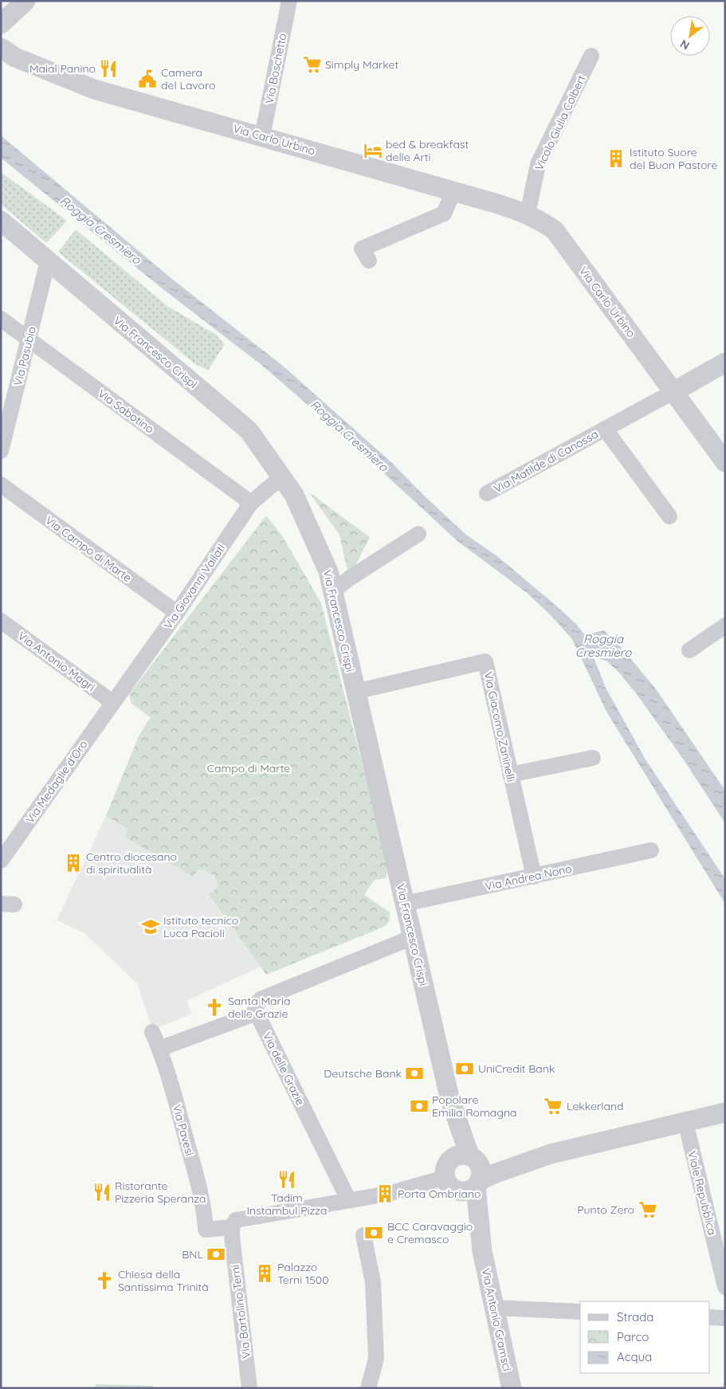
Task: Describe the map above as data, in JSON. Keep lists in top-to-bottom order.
{
  "streets": {
    "street": [
      "Via Boschetto",
      "Vicolo Giulia Colbert",
      "Via Carlo Urbino",
      "Via Francesco Crispi",
      "Via Pasubio",
      "Via Sabotino",
      "Via Matilde di Canossa",
      "Via Campo di Marte",
      "Via Giovanni Vailati",
      "Via Antonio Magri",
      "Via Giacomo Zaninelli",
      "Via Medaglie d'Oro",
      "Via Andrea Nono",
      "Via delle Grazie",
      "Via Pavesi",
      "Viale Repubblica",
      "Via Bartolino Terni",
      "Via Antonio Gramsci"
    ]
  },
  "crossings": [
    ["Via Boschetto", "Via Carlo Urbino"],
    ["Vicolo Giulia Colbert", "Via Carlo Urbino"],
    ["Via Carlo Urbino", "Via Matilde di Canossa"],
    ["Via Francesco Crispi", "Via Pasubio"],
    ["Via Francesco Crispi", "Via Giovanni Vailati"],
    ["Via Francesco Crispi", "Via Giacomo Zaninelli"],
    ["Via Francesco Crispi", "Via Andrea Nono"],
    ["Via Francesco Crispi", "Via Antonio Gramsci"],
    ["Via Pasubio", "Via Sabotino"],
    ["Via Sabotino", "Via Giovanni Vailati"],
    ["Via Campo di Marte", "Via Giovanni Vailati"],
    ["Via Giovanni Vailati", "Via Antonio Magri"],
    ["Via Giovanni Vailati", "Via Medaglie d'Oro"],
    ["Via Antonio Magri", "Via Medaglie d'Oro"],
    ["Via Giacomo Zaninelli", "Via Andrea Nono"],
    ["Via Pavesi", "Via Bartolino Terni"]
  ],
  "water": ["Roggia Cresmiero"],
  "parks": ["Campo di Marte"],
  "places": {
    "supermarket": ["Simply Market", "Lekkerland", "Punto Zero"],
    "restaurant": ["Maial Panino", "Tadim Instambul Pizza", "Ristorante Pizzeria Speranza"],
    "public building": ["Camera del Lavoro"],
    "hotel": ["bed & breakfast delle Arti"],
    "building": [
      "Istituto Suore del Buon Pastore",
      "Centro diocesano di spiritualità",
      "Porta Ombriano",
      "Palazzo Terni 1500"
    ],
    "school or university": ["Istituto tecnico Luca Pacioli"],
    "church": ["Santa Maria delle Grazie", "Chiesa della Santissima Trinità"],
    "bank": [
      "UniCredit Bank",
      "Deutsche Bank",
      "Popolare Emilia Romagna",
      "BCC Caravaggio e Cremasco",
      "BNL"
    ]
  },
  "legend": ["Strada", "Parco", "Acqua"],
  "north": "bottom left"
}
